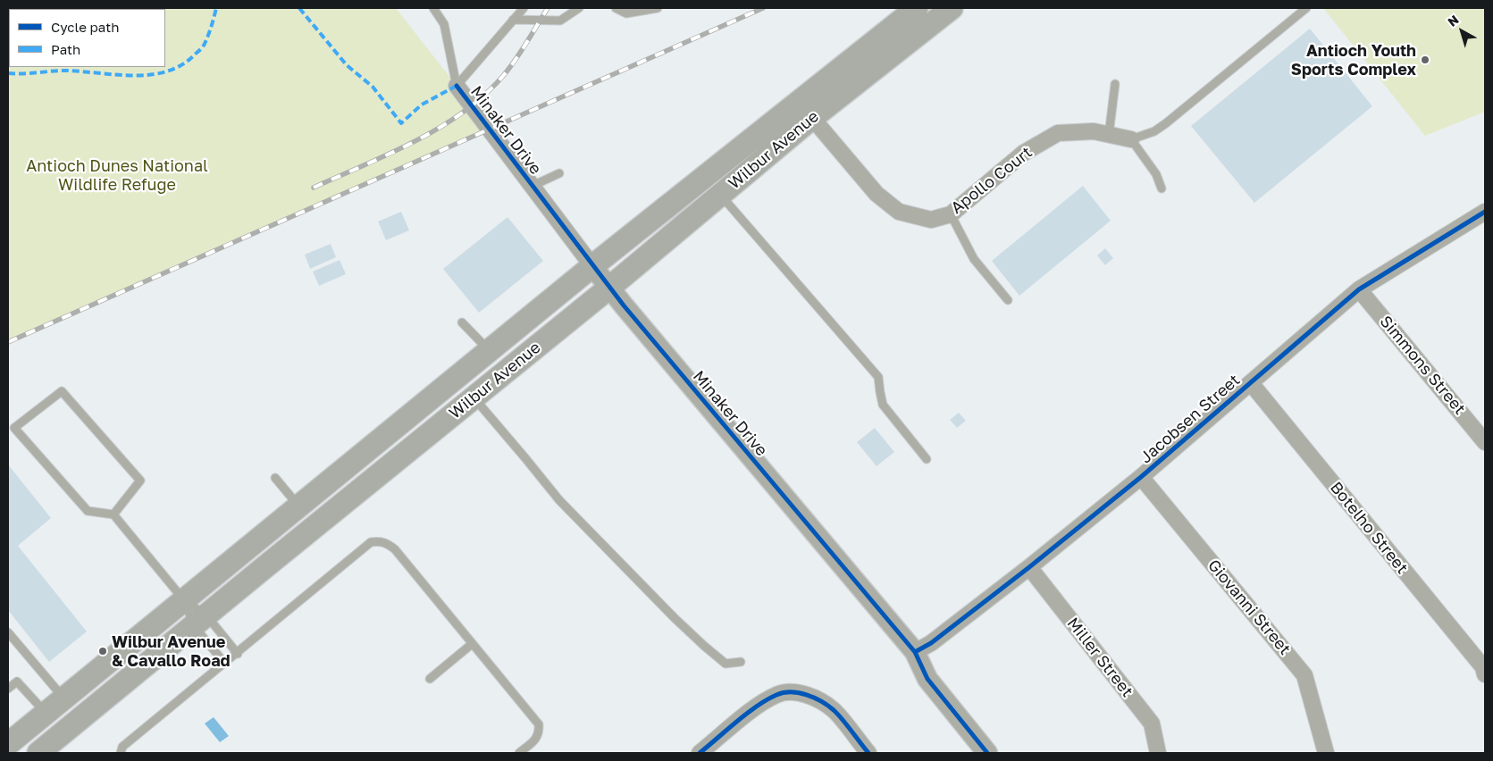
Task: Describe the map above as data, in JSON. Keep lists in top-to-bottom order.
{
  "streets": {
    "main road": ["Wilbur Avenue"],
    "street": [
      "Minaker Drive",
      "Apollo Court",
      "Simmons Street",
      "Jacobsen Street",
      "Botelho Street",
      "Giovanni Street",
      "Miller Street"
    ]
  },
  "crossings": [
    ["Minaker Drive", "Wilbur Avenue"],
    ["Minaker Drive", "Jacobsen Street"],
    ["Wilbur Avenue", "Apollo Court"],
    ["Simmons Street", "Jacobsen Street"],
    ["Jacobsen Street", "Botelho Street"],
    ["Jacobsen Street", "Giovanni Street"],
    ["Jacobsen Street", "Miller Street"]
  ],
  "parks": ["Antioch Dunes National Wildlife Refuge"],
  "places": ["Antioch Youth Sports Complex", "Wilbur Avenue & Cavallo Road"],
  "legend": ["Cycle path", "Path"],
  "north": "top left"
}
